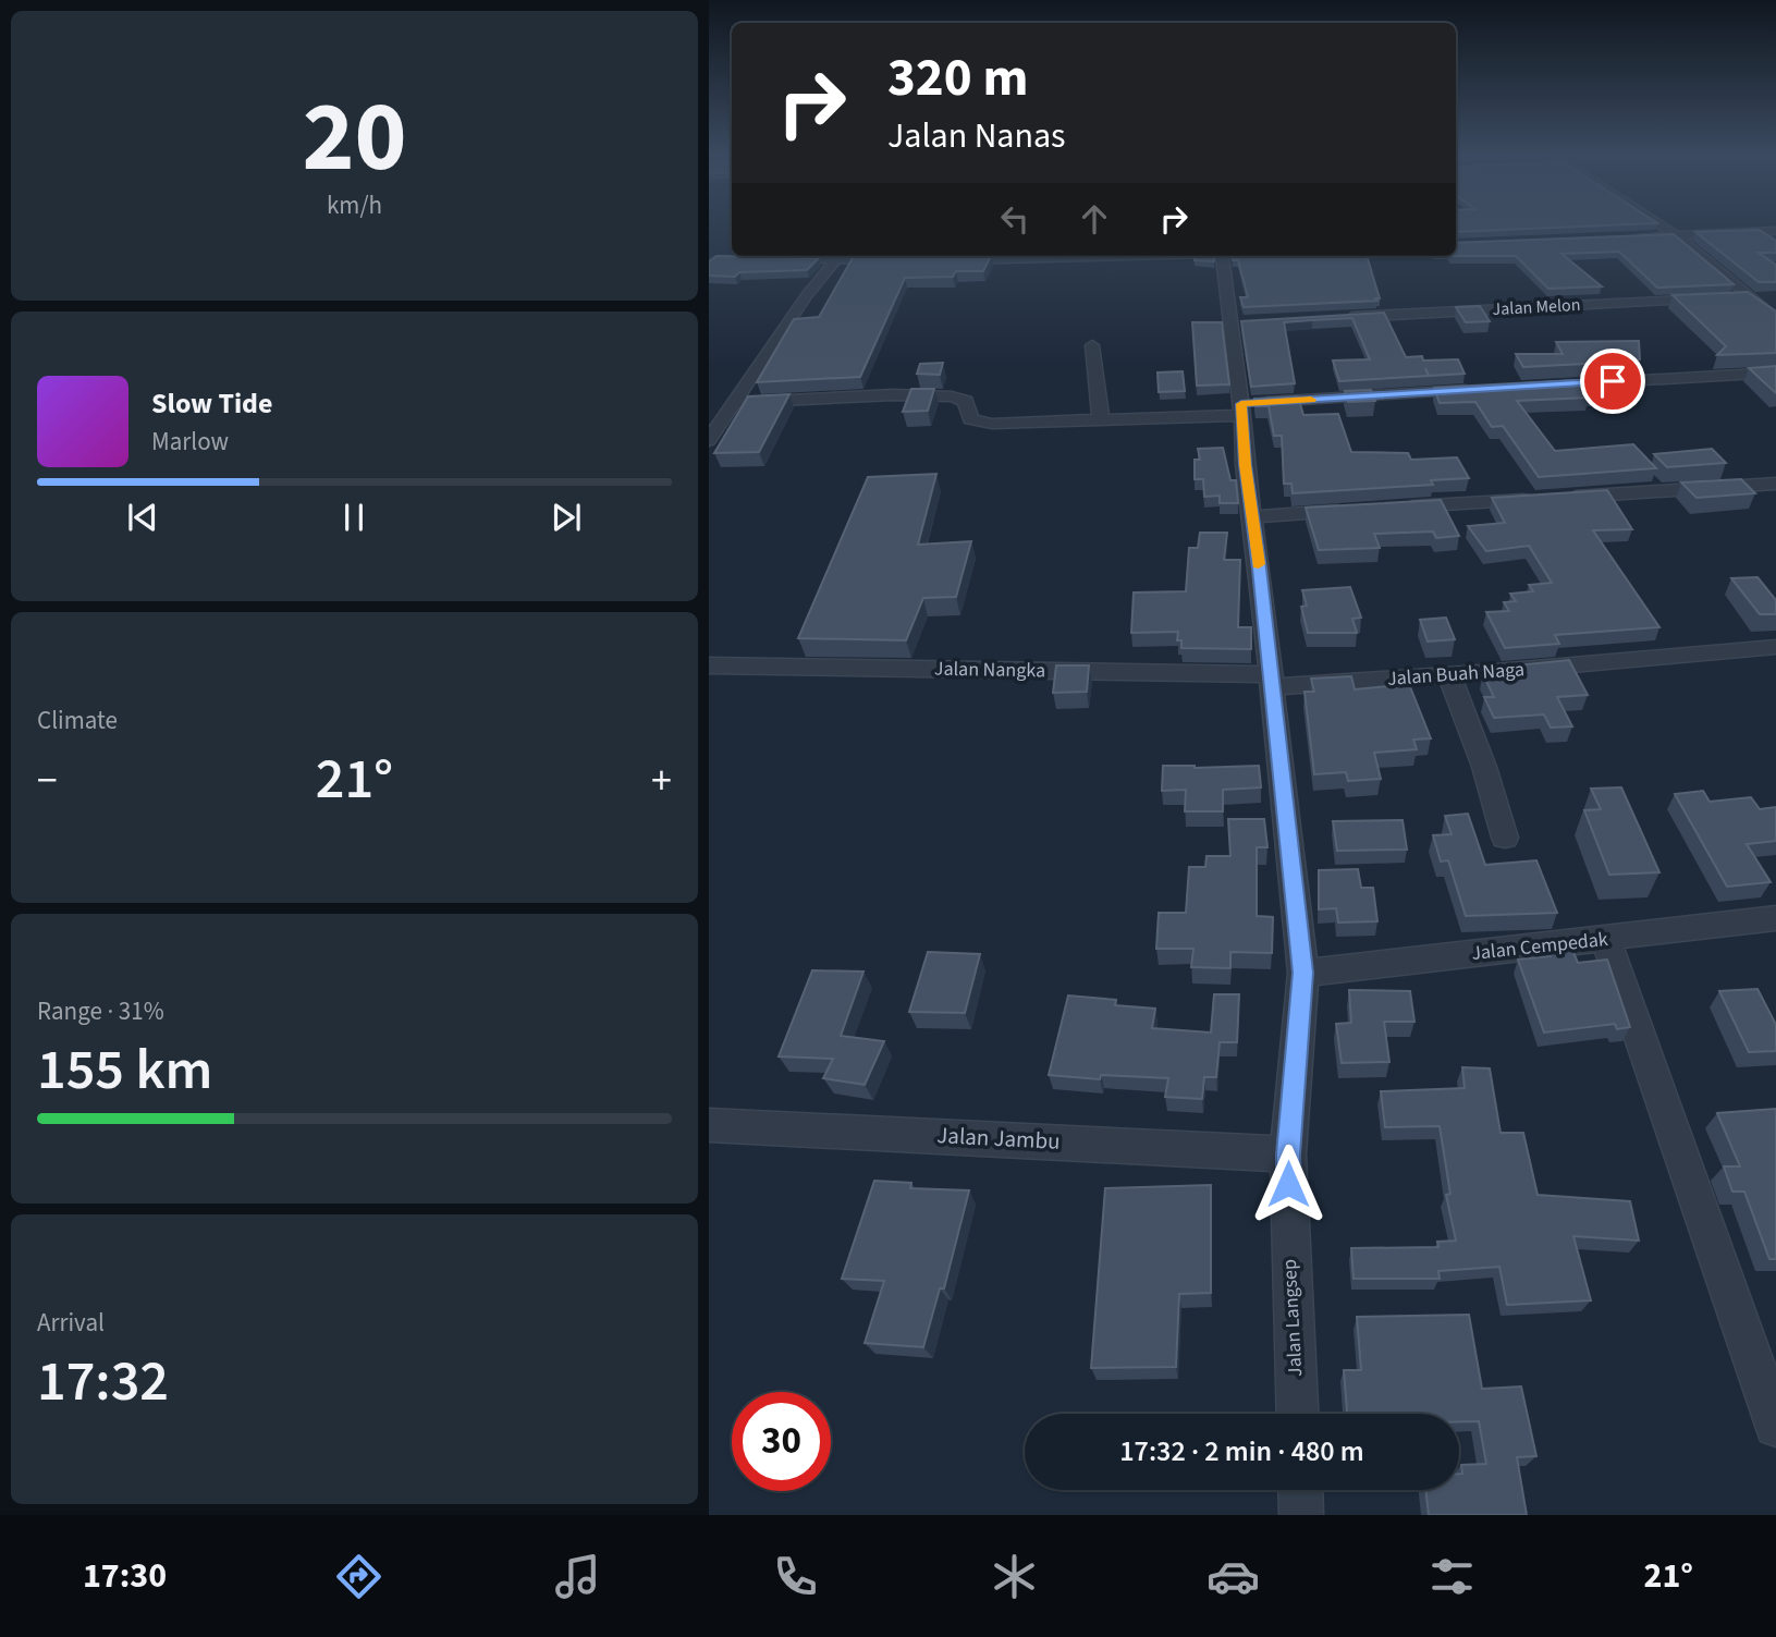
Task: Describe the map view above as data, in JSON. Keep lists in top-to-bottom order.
{
  "streets": {
    "street": [
      "Jalan Melon",
      "Jalan Nangka",
      "Jalan Buah Naga",
      "Jalan Cempedak",
      "Jalan Jambu",
      "Jalan Langsep"
    ]
  },
  "crossings": [
    ["Jalan Nangka", "Jalan Buah Naga"],
    ["Jalan Nangka", "Jalan Langsep"],
    ["Jalan Buah Naga", "Jalan Langsep"],
    ["Jalan Cempedak", "Jalan Langsep"],
    ["Jalan Jambu", "Jalan Langsep"]
  ],
  "page": {
    "tile": [
      ["20", "km/h"],
      "Climate",
      ["Range · 31%", "155 km"],
      ["Arrival", "17:32"]
    ],
    "turn": ["320 m", "Jalan Nanas"],
    "song": ["Slow Tide", "Marlow"],
    "heat": ["−", "21°", "+"],
    "limit": "30",
    "trip": "17:32 · 2 min · 480 m",
    "tabs": ["17:30", "21°"]
  }
}
